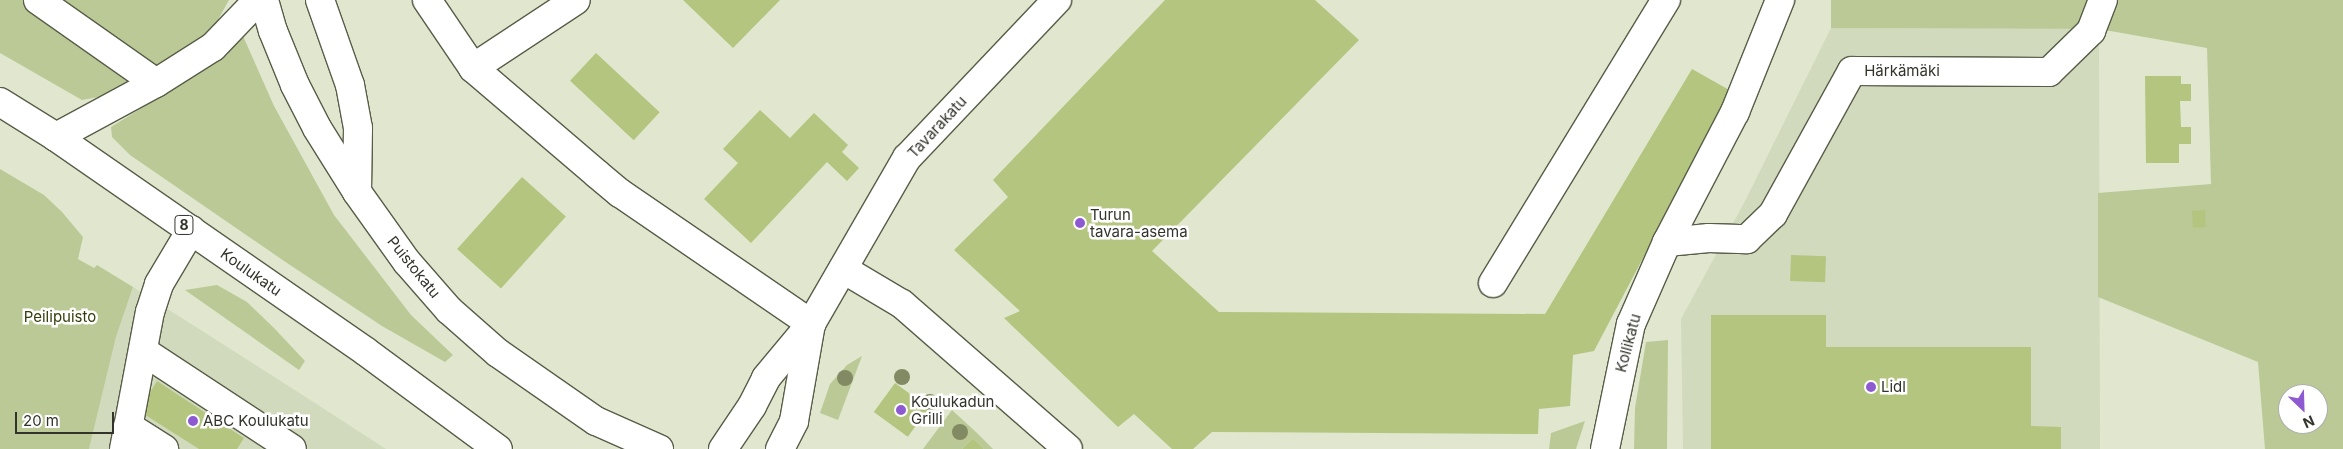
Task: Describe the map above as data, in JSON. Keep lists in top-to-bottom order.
{
  "streets": {
    "main road": [
      "Härkämäki",
      "Tavarakatu",
      "8",
      "Puistokatu",
      "Koulukatu",
      "Kollikatu"
    ]
  },
  "crossings": [
    ["Härkämäki", "Kollikatu"]
  ],
  "parks": ["Peilipuisto"],
  "places": [
    "Turun tavara-asema",
    "Lidl",
    "Koulukadun Grilli",
    "ABC Koulukatu"
  ],
  "scale_bar": "20 m",
  "north": "bottom right"
}
